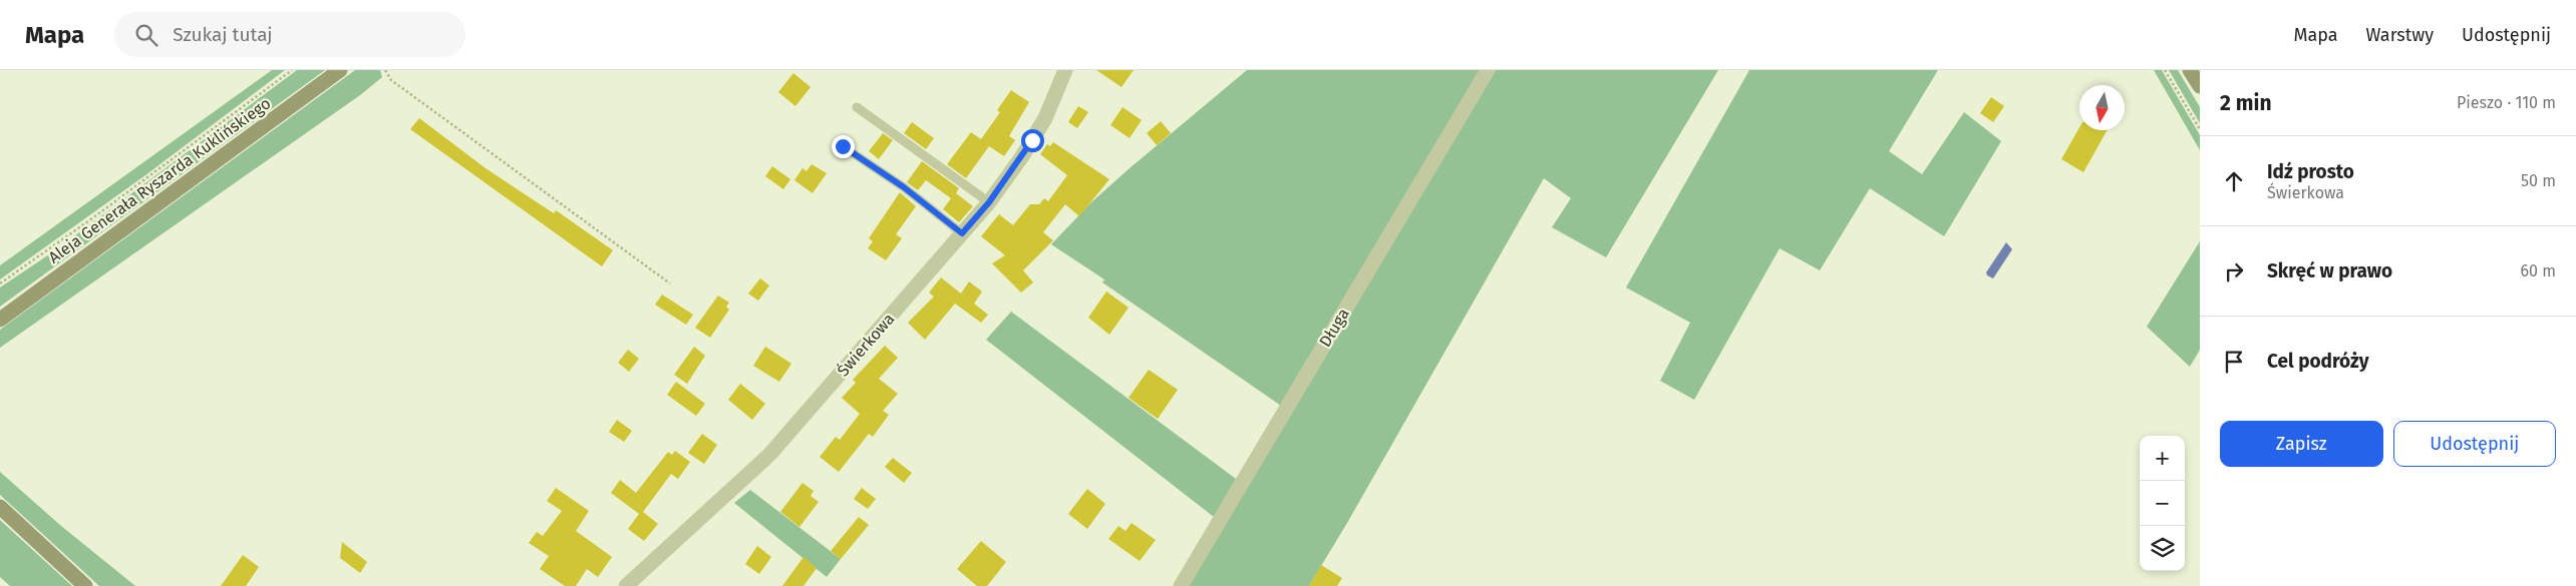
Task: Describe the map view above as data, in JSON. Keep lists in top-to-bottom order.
{
  "streets": {
    "street": ["Aleja Generała Ryszarda Kuklińskiego", "Długa", "Świerkowa"]
  },
  "north": "bottom",
  "page": {
    "header": "Mapa",
    "search": "Szukaj tutaj",
    "nav": ["Mapa", "Warstwy", "Udostępnij"],
    "heading": ["2 min", "Pieszo · 110 m"],
    "list": [
      ["Idź prosto", "Świerkowa", "50 m"],
      ["Skręć w prawo", "60 m"],
      "Cel podróży"
    ],
    "buttons": ["Zapisz", "Udostępnij"],
    "map_buttons": ["+", "−"]
  }
}
